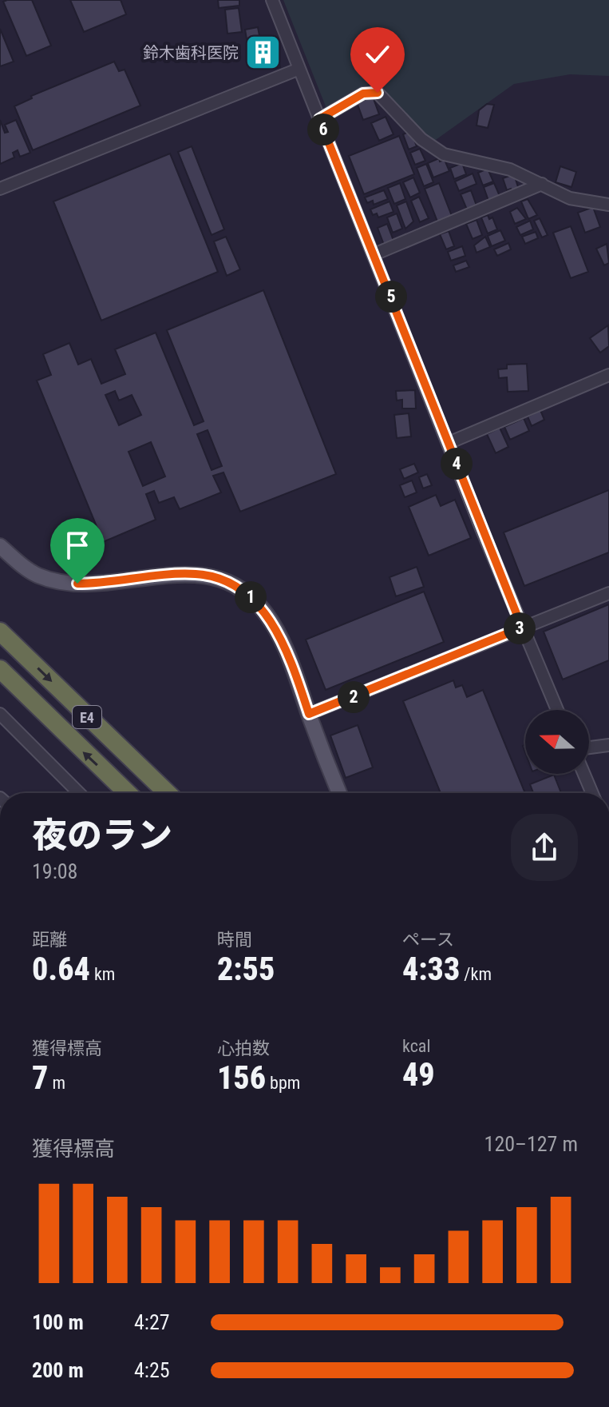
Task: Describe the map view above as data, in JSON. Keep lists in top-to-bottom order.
{
  "streets": {
    "highway": ["E4"]
  },
  "places": {
    "building": ["鈴木歯科医院"]
  },
  "north": "left",
  "page": {
    "pins": [
      "6",
      "5",
      "4",
      "1",
      "3",
      "2"
    ],
    "heading": ["夜のラン", "19:08"],
    "stats": [
      ["距離", "0.64 km"],
      ["時間", "2:55"],
      ["ペース", "4:33 /km"],
      ["獲得標高", "7 m"],
      ["心拍数", "156 bpm"],
      ["kcal", "49"]
    ],
    "chart": ["獲得標高", "120–127 m"],
    "list": [
      {
        "name": "100 m",
        "note": "4:27"
      },
      {
        "name": "200 m",
        "note": "4:25"
      }
    ]
  }
}
